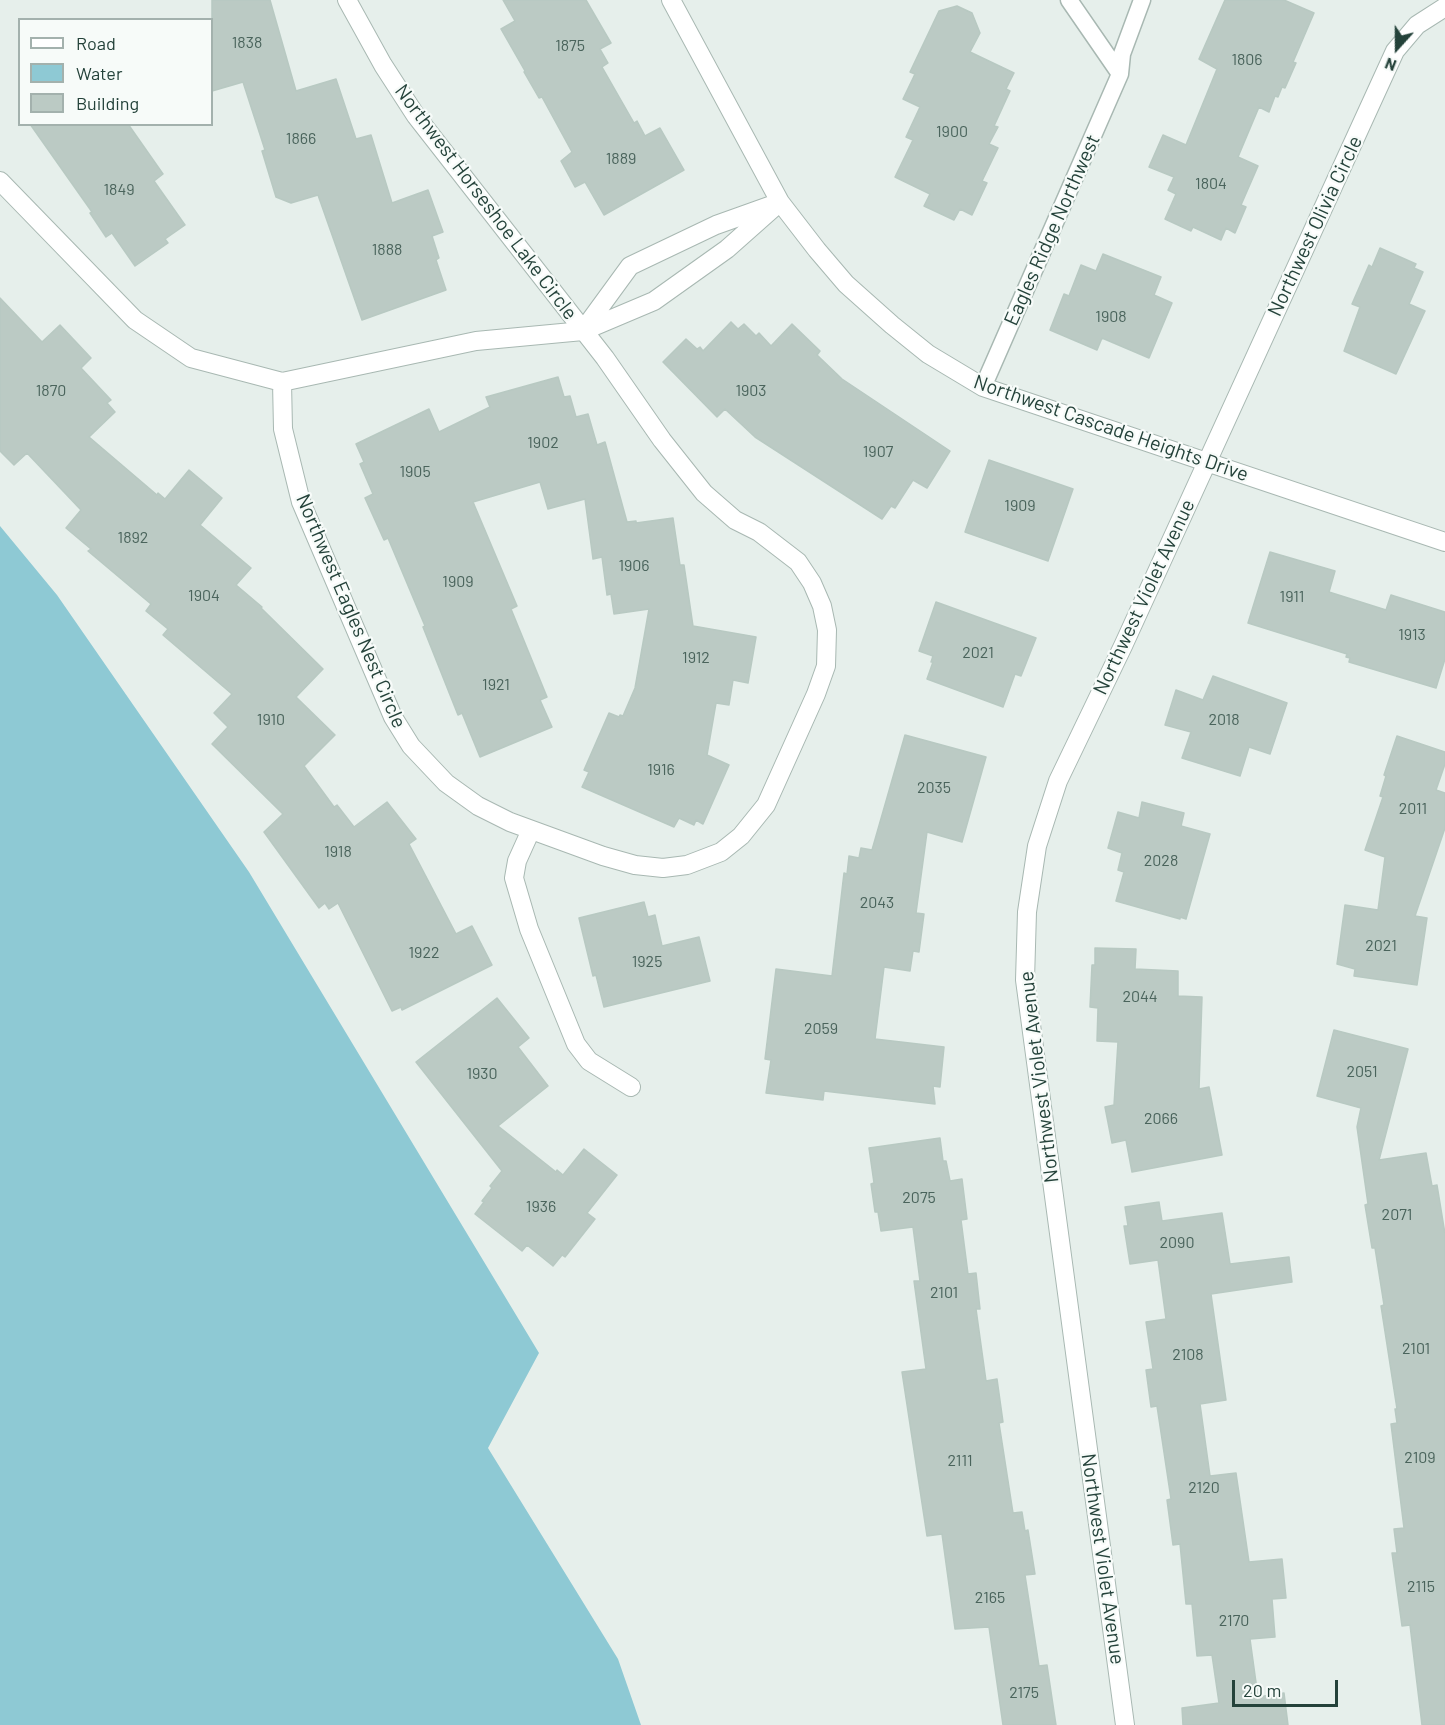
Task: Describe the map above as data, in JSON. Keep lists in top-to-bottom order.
{
  "streets": {
    "street": [
      "Northwest Horseshoe Lake Circle",
      "Northwest Olivia Circle",
      "Northwest Cascade Heights Drive",
      "Northwest Violet Avenue",
      "Northwest Eagles Nest Circle"
    ],
    "lane": ["Eagles Ridge Northwest"]
  },
  "crossings": [
    ["Northwest Horseshoe Lake Circle", "Northwest Eagles Nest Circle"],
    ["Northwest Olivia Circle", "Northwest Cascade Heights Drive"],
    ["Northwest Olivia Circle", "Northwest Violet Avenue"],
    ["Eagles Ridge Northwest", "Northwest Cascade Heights Drive"],
    ["Northwest Cascade Heights Drive", "Northwest Violet Avenue"]
  ],
  "house_numbers": [
    "1838",
    "1875",
    "1806",
    "1900",
    "1866",
    "1889",
    "1804",
    "1849",
    "1888",
    "1908",
    "1870",
    "1903",
    "1902",
    "1907",
    "1905",
    "1909",
    "1892",
    "1906",
    "1909",
    "1904",
    "1911",
    "1913",
    "2021",
    "1912",
    "1921",
    "1910",
    "2018",
    "1916",
    "2035",
    "2011",
    "1918",
    "2028",
    "2043",
    "2021",
    "1922",
    "1925",
    "2044",
    "2059",
    "2051",
    "1930",
    "2066",
    "2075",
    "1936",
    "2071",
    "2090",
    "2101",
    "2101",
    "2108",
    "2109",
    "2111",
    "2120",
    "2115",
    "2165",
    "2170",
    "2175"
  ],
  "legend": ["Road", "Water", "Building"],
  "scale_bar": "20 m",
  "north": "bottom"
}
